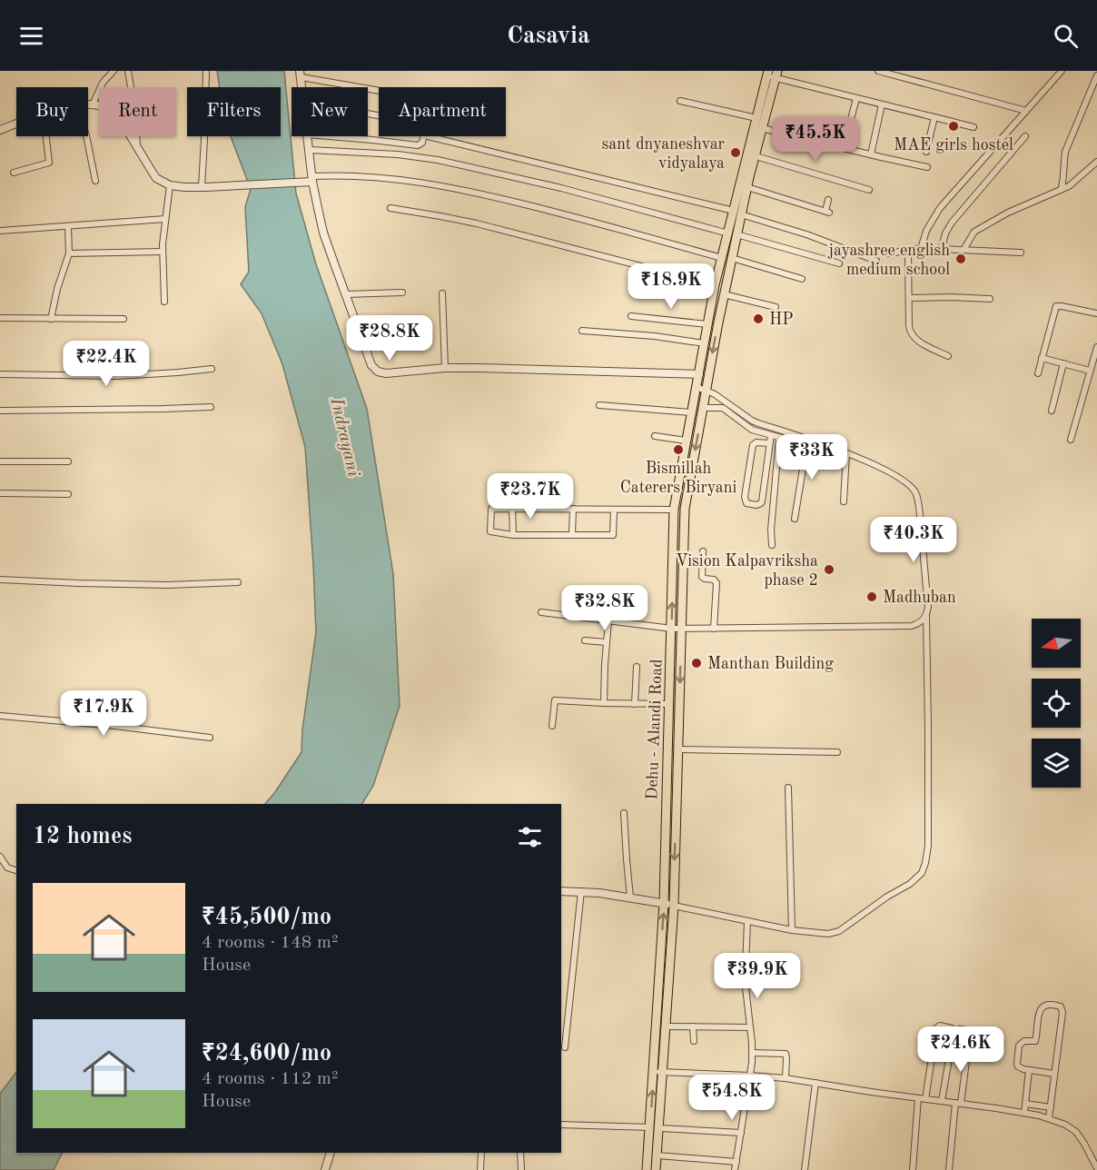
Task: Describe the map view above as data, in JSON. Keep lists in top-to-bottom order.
{
  "streets": {
    "main road": ["Dehu - Alandi Road"]
  },
  "water": ["Indrayani"],
  "places": [
    "MAE girls hostel",
    "sant dnyaneshvar vidyalaya",
    "jayashree english medium school",
    "HP",
    "Bismillah Caterers Biryani",
    "Vision Kalpavriksha phase 2",
    "Madhuban",
    "Manthan Building"
  ],
  "north": "left",
  "page": {
    "header": "Casavia",
    "chip": [
      "Buy",
      "Rent",
      "Filters",
      "New",
      "Apartment"
    ],
    "price": [
      "₹45.5K",
      "₹18.9K",
      "₹28.8K",
      "₹22.4K",
      "₹33K",
      "₹23.7K",
      "₹40.3K",
      "₹32.8K",
      "₹17.9K",
      "₹39.9K",
      "₹24.6K",
      "₹54.8K"
    ],
    "heading": "12 homes",
    "list": [
      {
        "name": "₹45,500/mo",
        "note": "4 rooms · 148 m² · House"
      },
      {
        "name": "₹24,600/mo",
        "note": "4 rooms · 112 m² · House"
      }
    ]
  }
}
